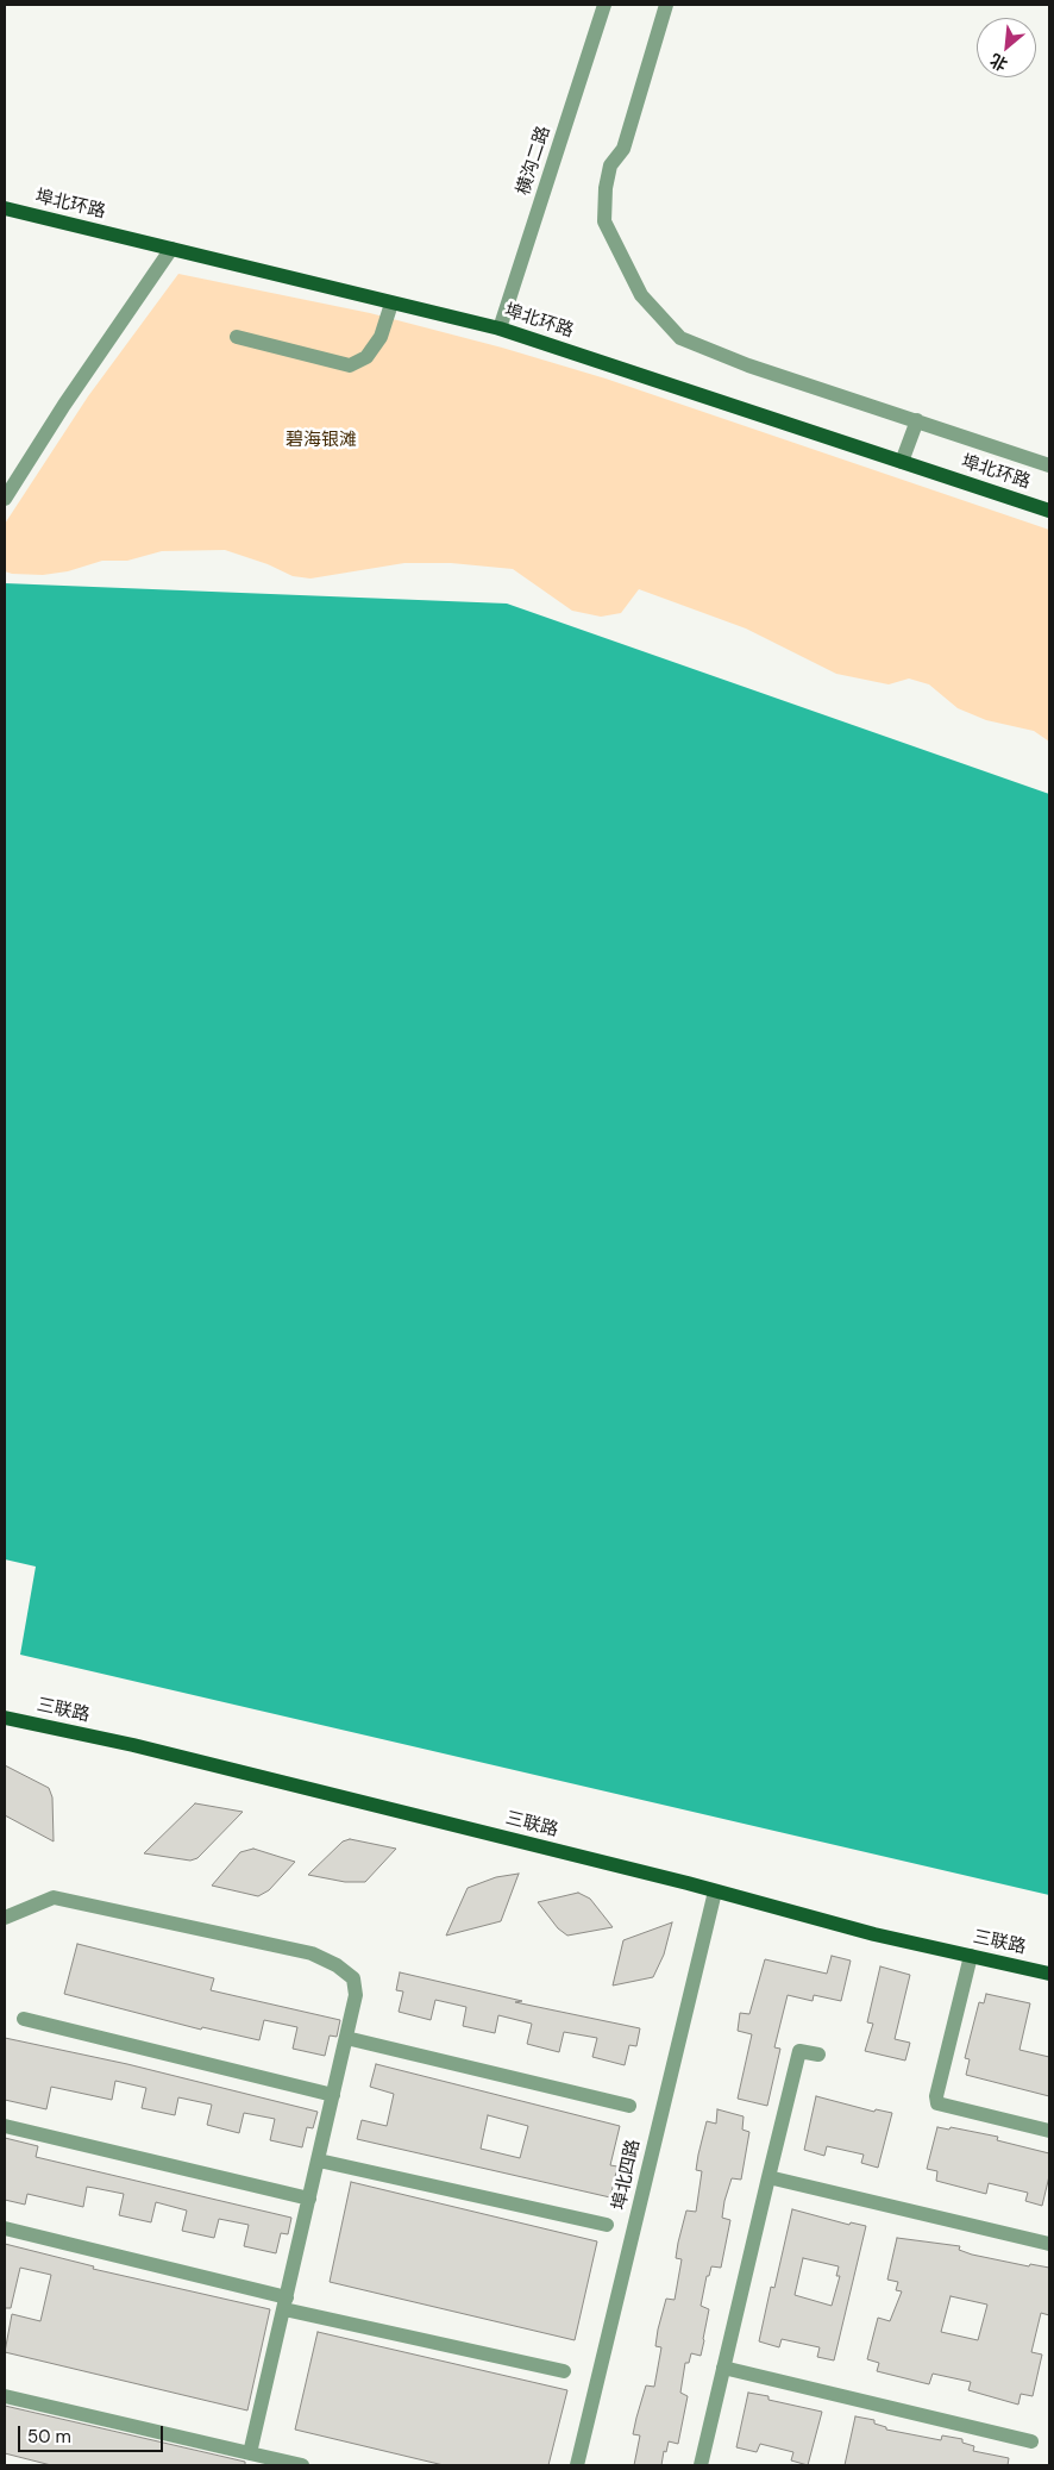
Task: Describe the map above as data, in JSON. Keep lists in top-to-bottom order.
{
  "streets": {
    "main road": ["埠北环路", "三联路"],
    "street": ["横沟二路", "埠北四路"]
  },
  "crossings": [
    ["横沟二路", "埠北环路"],
    ["三联路", "埠北四路"]
  ],
  "parks": ["碧海银滩"],
  "scale_bar": "50 m",
  "north": "bottom left"
}
